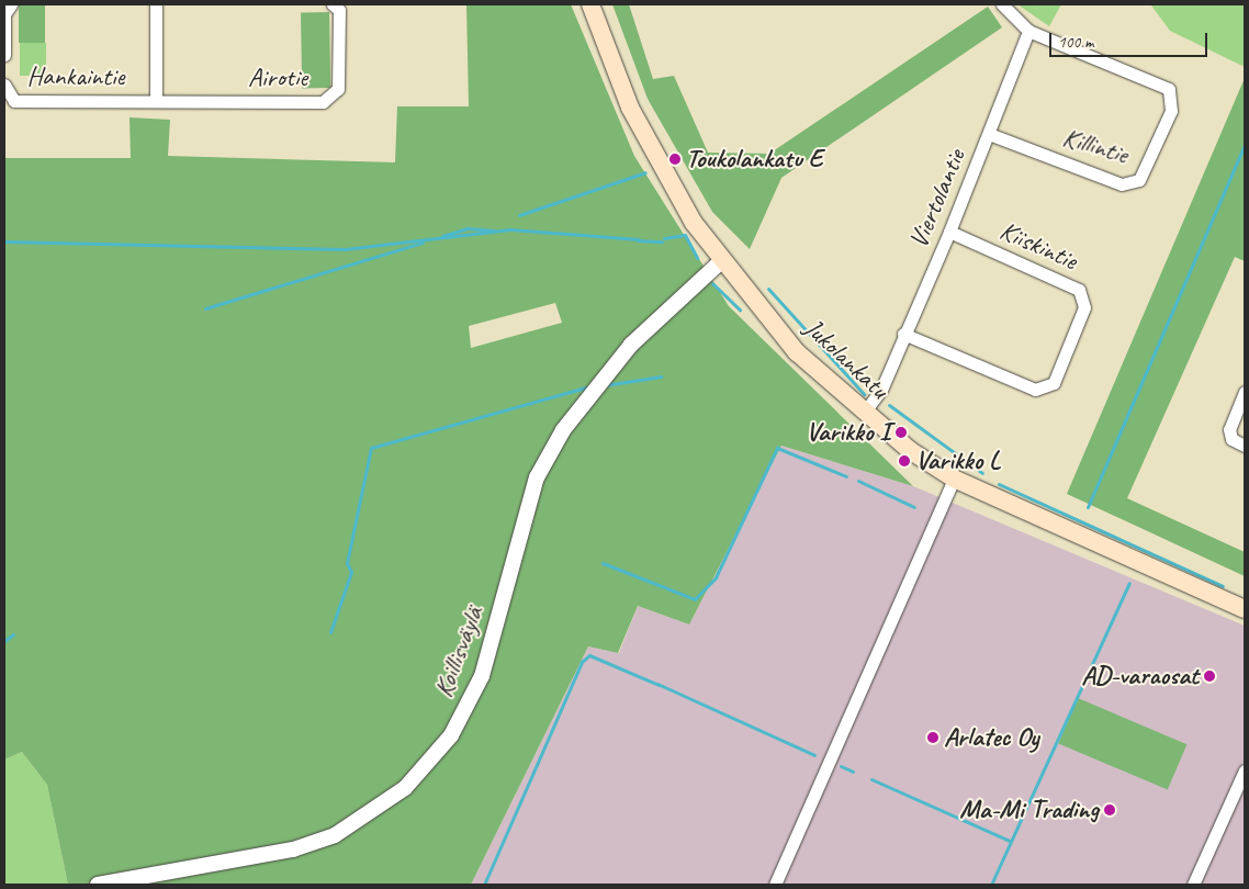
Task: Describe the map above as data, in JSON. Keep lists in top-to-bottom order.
{
  "streets": {
    "main road": ["Jukolankatu"],
    "street": [
      "Hankaintie",
      "Airotie",
      "Killintie",
      "Viertolantie",
      "Kiiskintie",
      "Koillisväylä"
    ]
  },
  "crossings": [
    ["Hankaintie", "Airotie"],
    ["Killintie", "Viertolantie"],
    ["Viertolantie", "Kiiskintie"],
    ["Viertolantie", "Jukolankatu"],
    ["Jukolankatu", "Koillisväylä"]
  ],
  "places": [
    "Toukolankatu E",
    "Varikko I",
    "Varikko L",
    "AD-varaosat",
    "Arlatec Oy",
    "Ma-Mi Trading"
  ],
  "scale_bar": "100 m"
}
